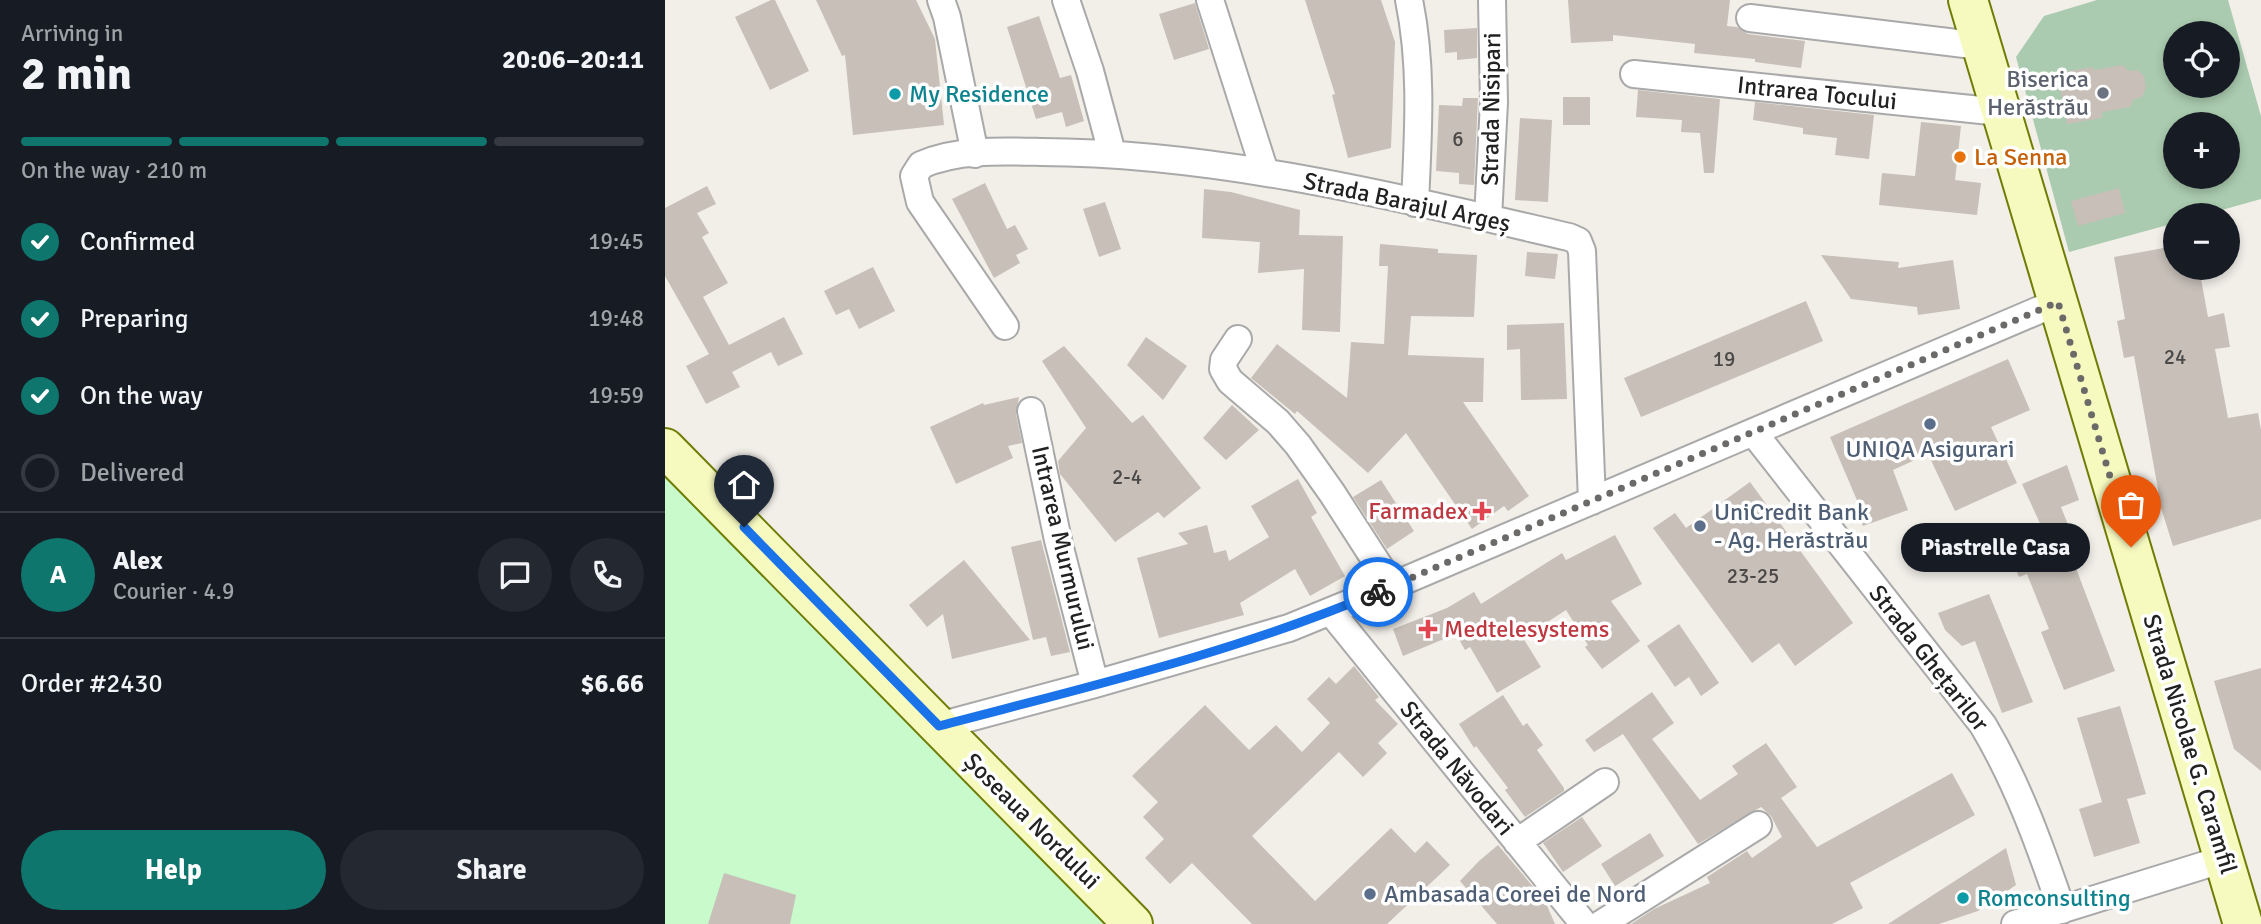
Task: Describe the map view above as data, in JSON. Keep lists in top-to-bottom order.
{
  "streets": {
    "main road": ["Strada Nicolae G. Caramfil", "Șoseaua Nordului"],
    "street": [
      "Intrarea Tocului",
      "Strada Nisipari",
      "Strada Barajul Argeș",
      "Intrarea Murmurului",
      "Strada Ghețarilor",
      "Strada Năvodari"
    ]
  },
  "crossings": [
    ["Intrarea Tocului", "Strada Nicolae G. Caramfil"],
    ["Strada Nisipari", "Strada Barajul Argeș"]
  ],
  "places": {
    "other": [
      "Biserica Herăstrău",
      "My Residence",
      "La Senna",
      "UNIQA Asigurari",
      "UniCredit Bank - Ag. Herăstrău",
      "Piastrelle Casa",
      "Ambasada Coreei de Nord",
      "Romconsulting"
    ],
    "health": ["Farmadex", "Medtelesystems"]
  },
  "house_numbers": [
    "6",
    "24",
    "19",
    "2-4",
    "23-25"
  ],
  "page": {
    "heading": ["2 min", "Arriving in", "20:06–20:11"],
    "panel": [
      "Alex",
      "Courier · 4.9",
      "Order #2430",
      "$6.66"
    ],
    "map_buttons": ["+", "−"],
    "bar": "On the way · 210 m",
    "list": [
      ["Confirmed", "19:45"],
      ["Preparing", "19:48"],
      ["On the way", "19:59"],
      "Delivered"
    ],
    "bubble": "Piastrelle Casa",
    "round": "A",
    "buttons": ["Help", "Share"]
  }
}
